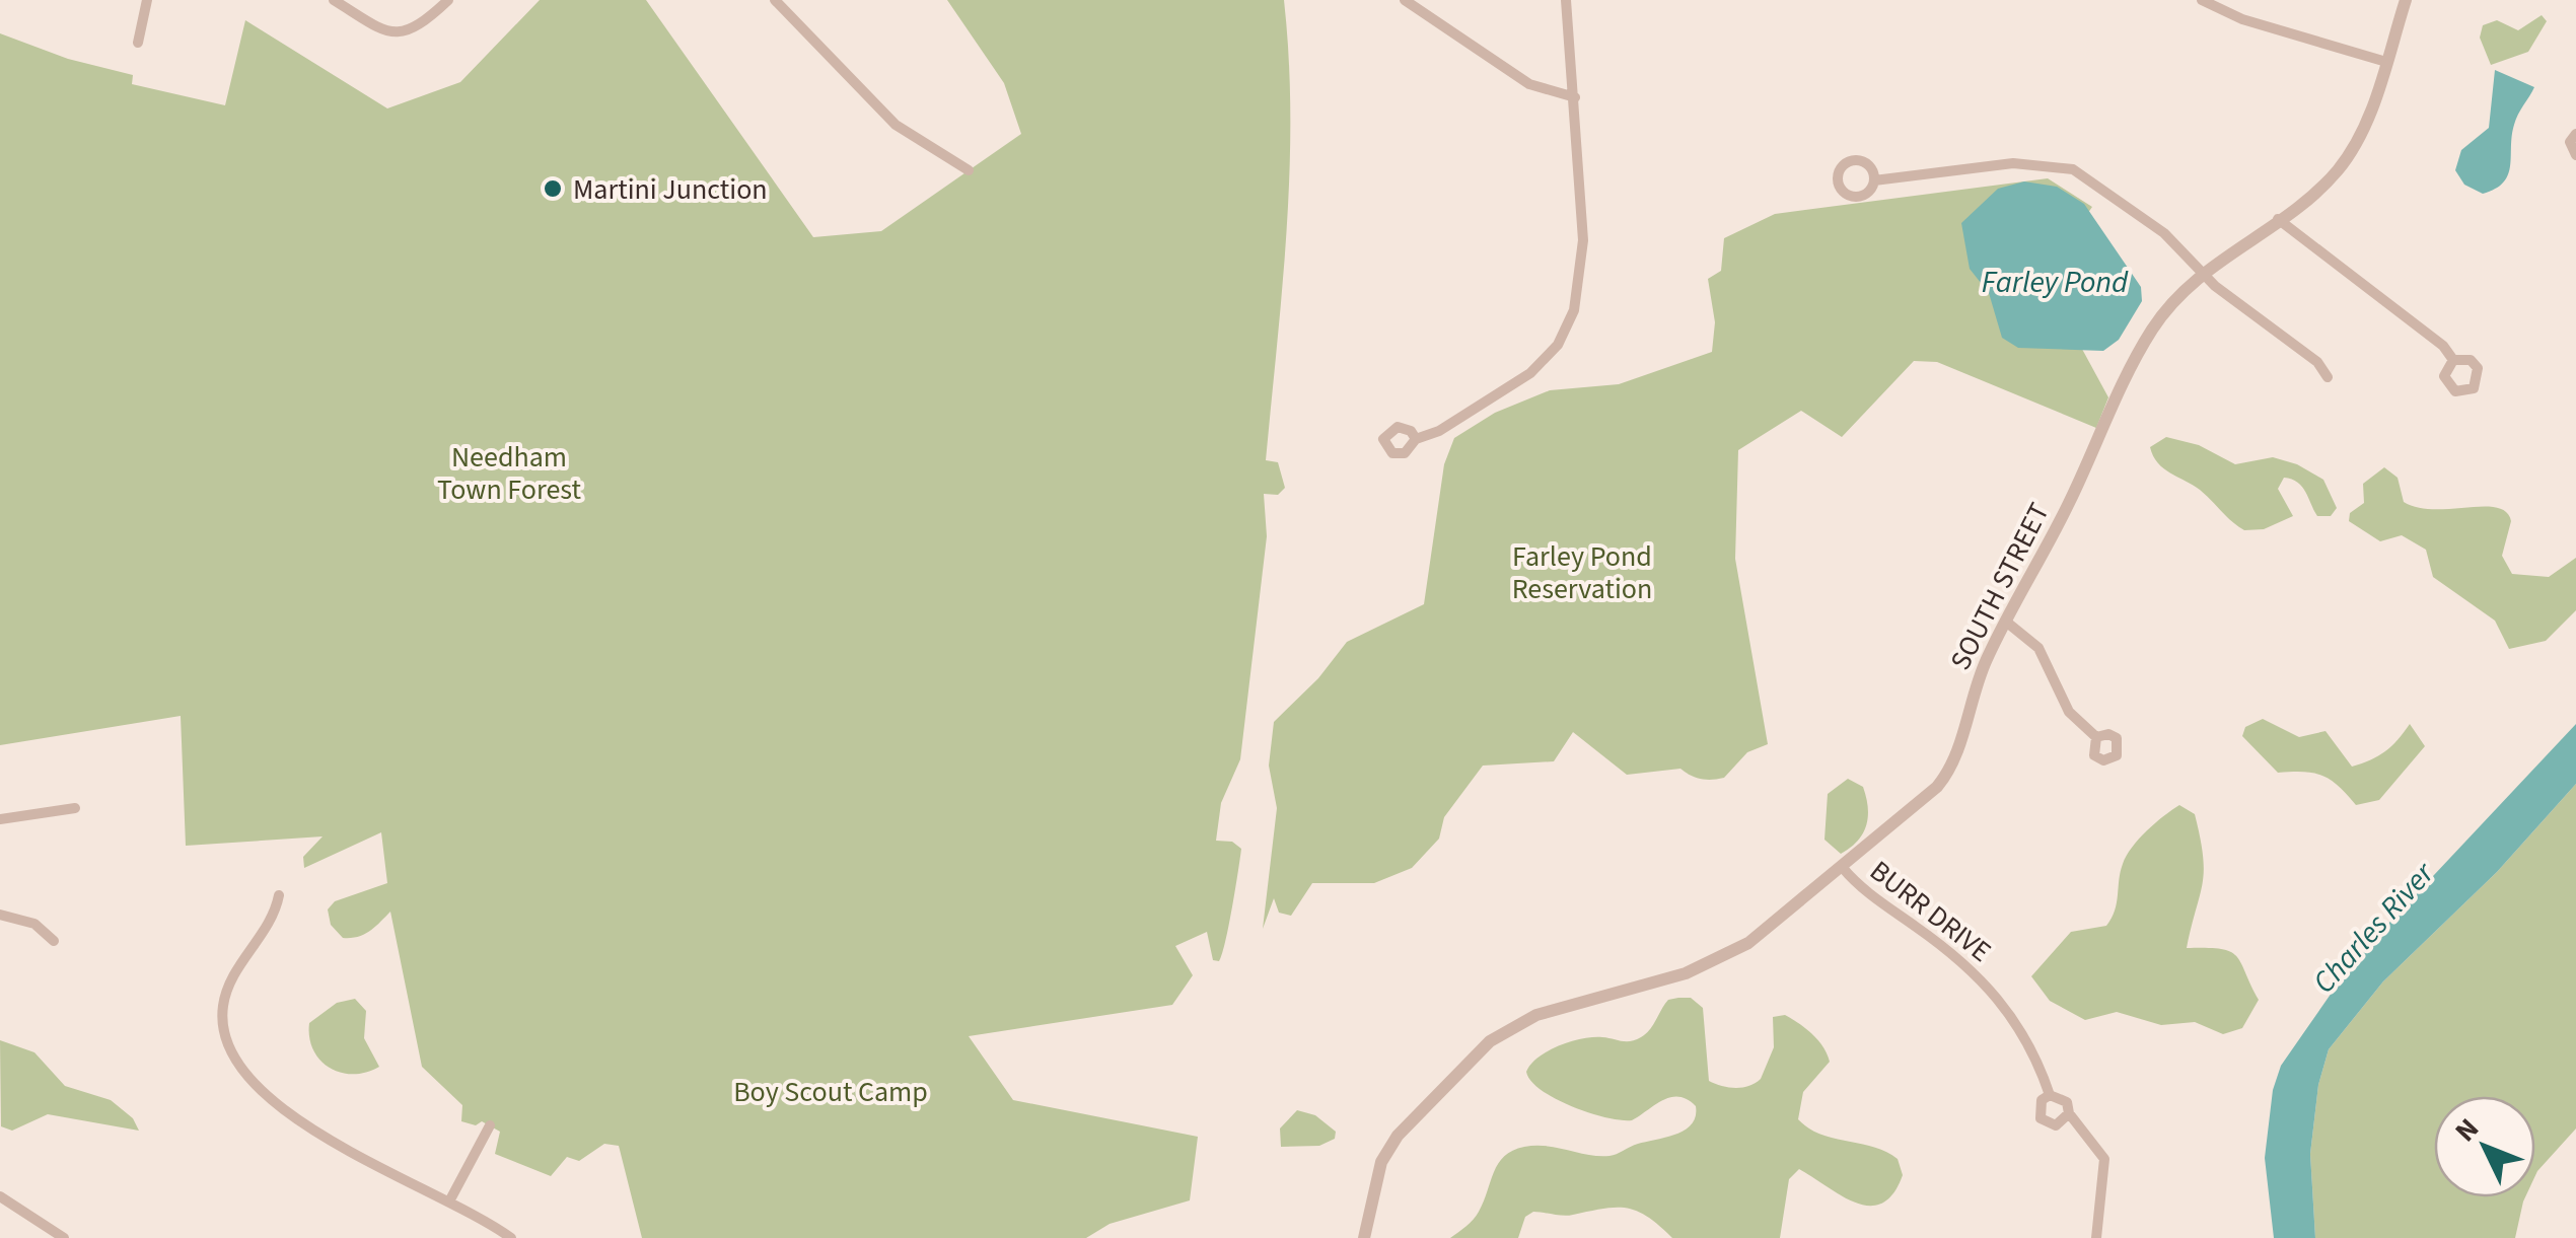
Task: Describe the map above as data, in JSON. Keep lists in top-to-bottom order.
{
  "streets": {
    "street": ["SOUTH STREET", "BURR DRIVE"]
  },
  "crossings": [
    ["SOUTH STREET", "BURR DRIVE"]
  ],
  "water": ["Farley Pond", "Charles River"],
  "parks": ["Needham Town Forest", "Farley Pond Reservation", "Boy Scout Camp"],
  "places": ["Martini Junction"],
  "north": "top left"
}
